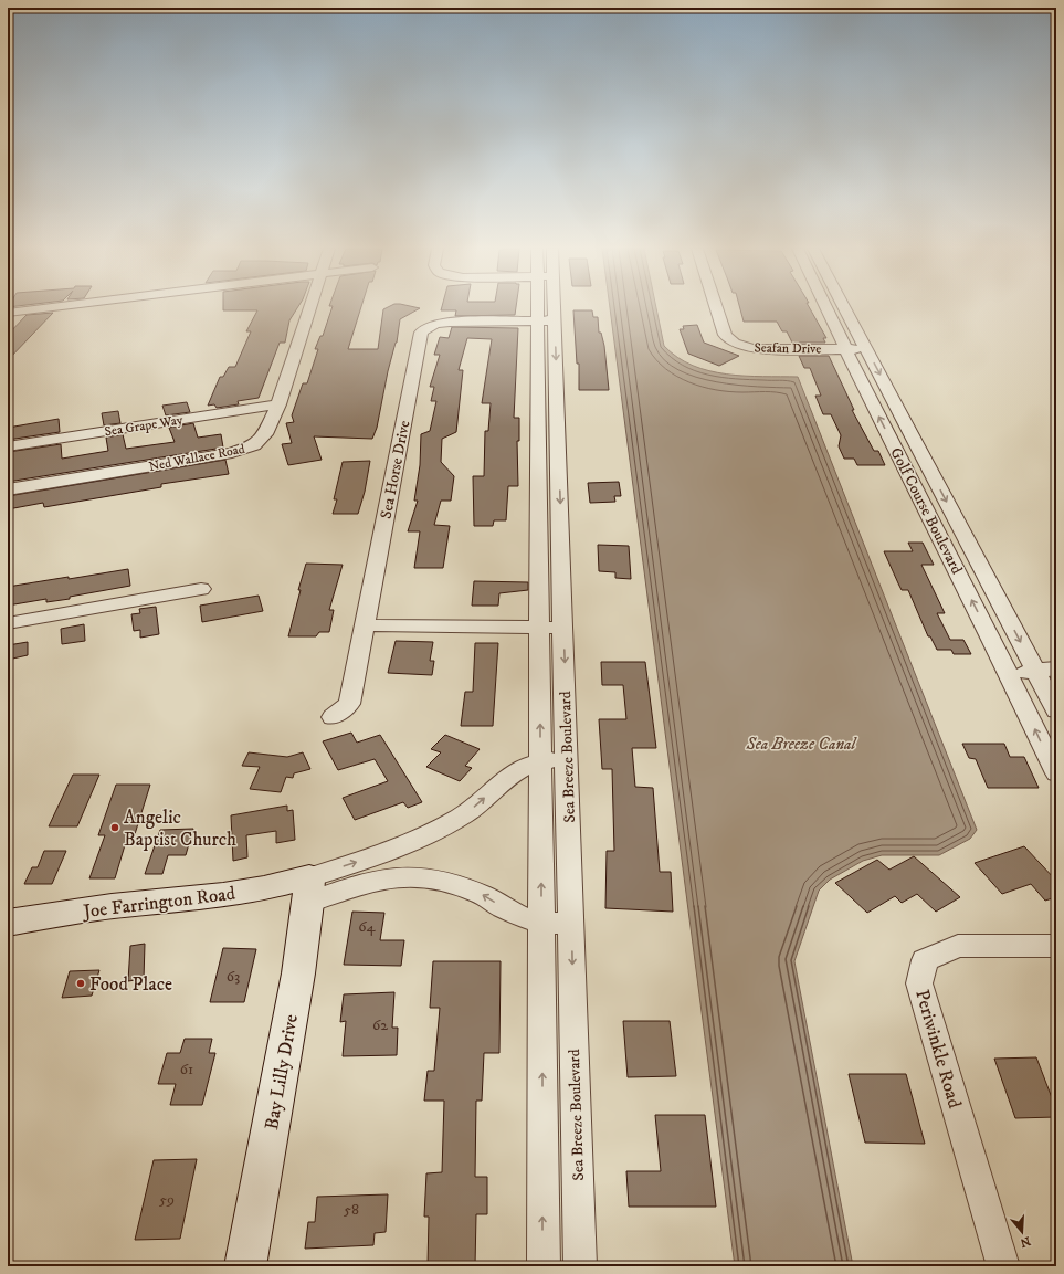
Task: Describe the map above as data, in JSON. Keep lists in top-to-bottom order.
{
  "streets": {
    "main road": ["Joe Farrington Road", "Bay Lilly Drive"],
    "street": [
      "Seafan Drive",
      "Sea Grape Way",
      "Ned Wallace Road",
      "Sea Horse Drive",
      "Golf Course Boulevard",
      "Sea Breeze Boulevard",
      "Periwinkle Road"
    ]
  },
  "crossings": [
    ["Seafan Drive", "Golf Course Boulevard"],
    ["Sea Grape Way", "Ned Wallace Road"],
    ["Sea Horse Drive", "Sea Breeze Boulevard"],
    ["Sea Breeze Boulevard", "Joe Farrington Road"],
    ["Sea Breeze Boulevard", "Bay Lilly Drive"],
    ["Joe Farrington Road", "Bay Lilly Drive"]
  ],
  "water": ["Sea Breeze Canal"],
  "places": ["Angelic Baptist Church", "Food Place"],
  "house_numbers": [
    "64",
    "63",
    "62",
    "61",
    "59",
    "58"
  ],
  "north": "bottom"
}
